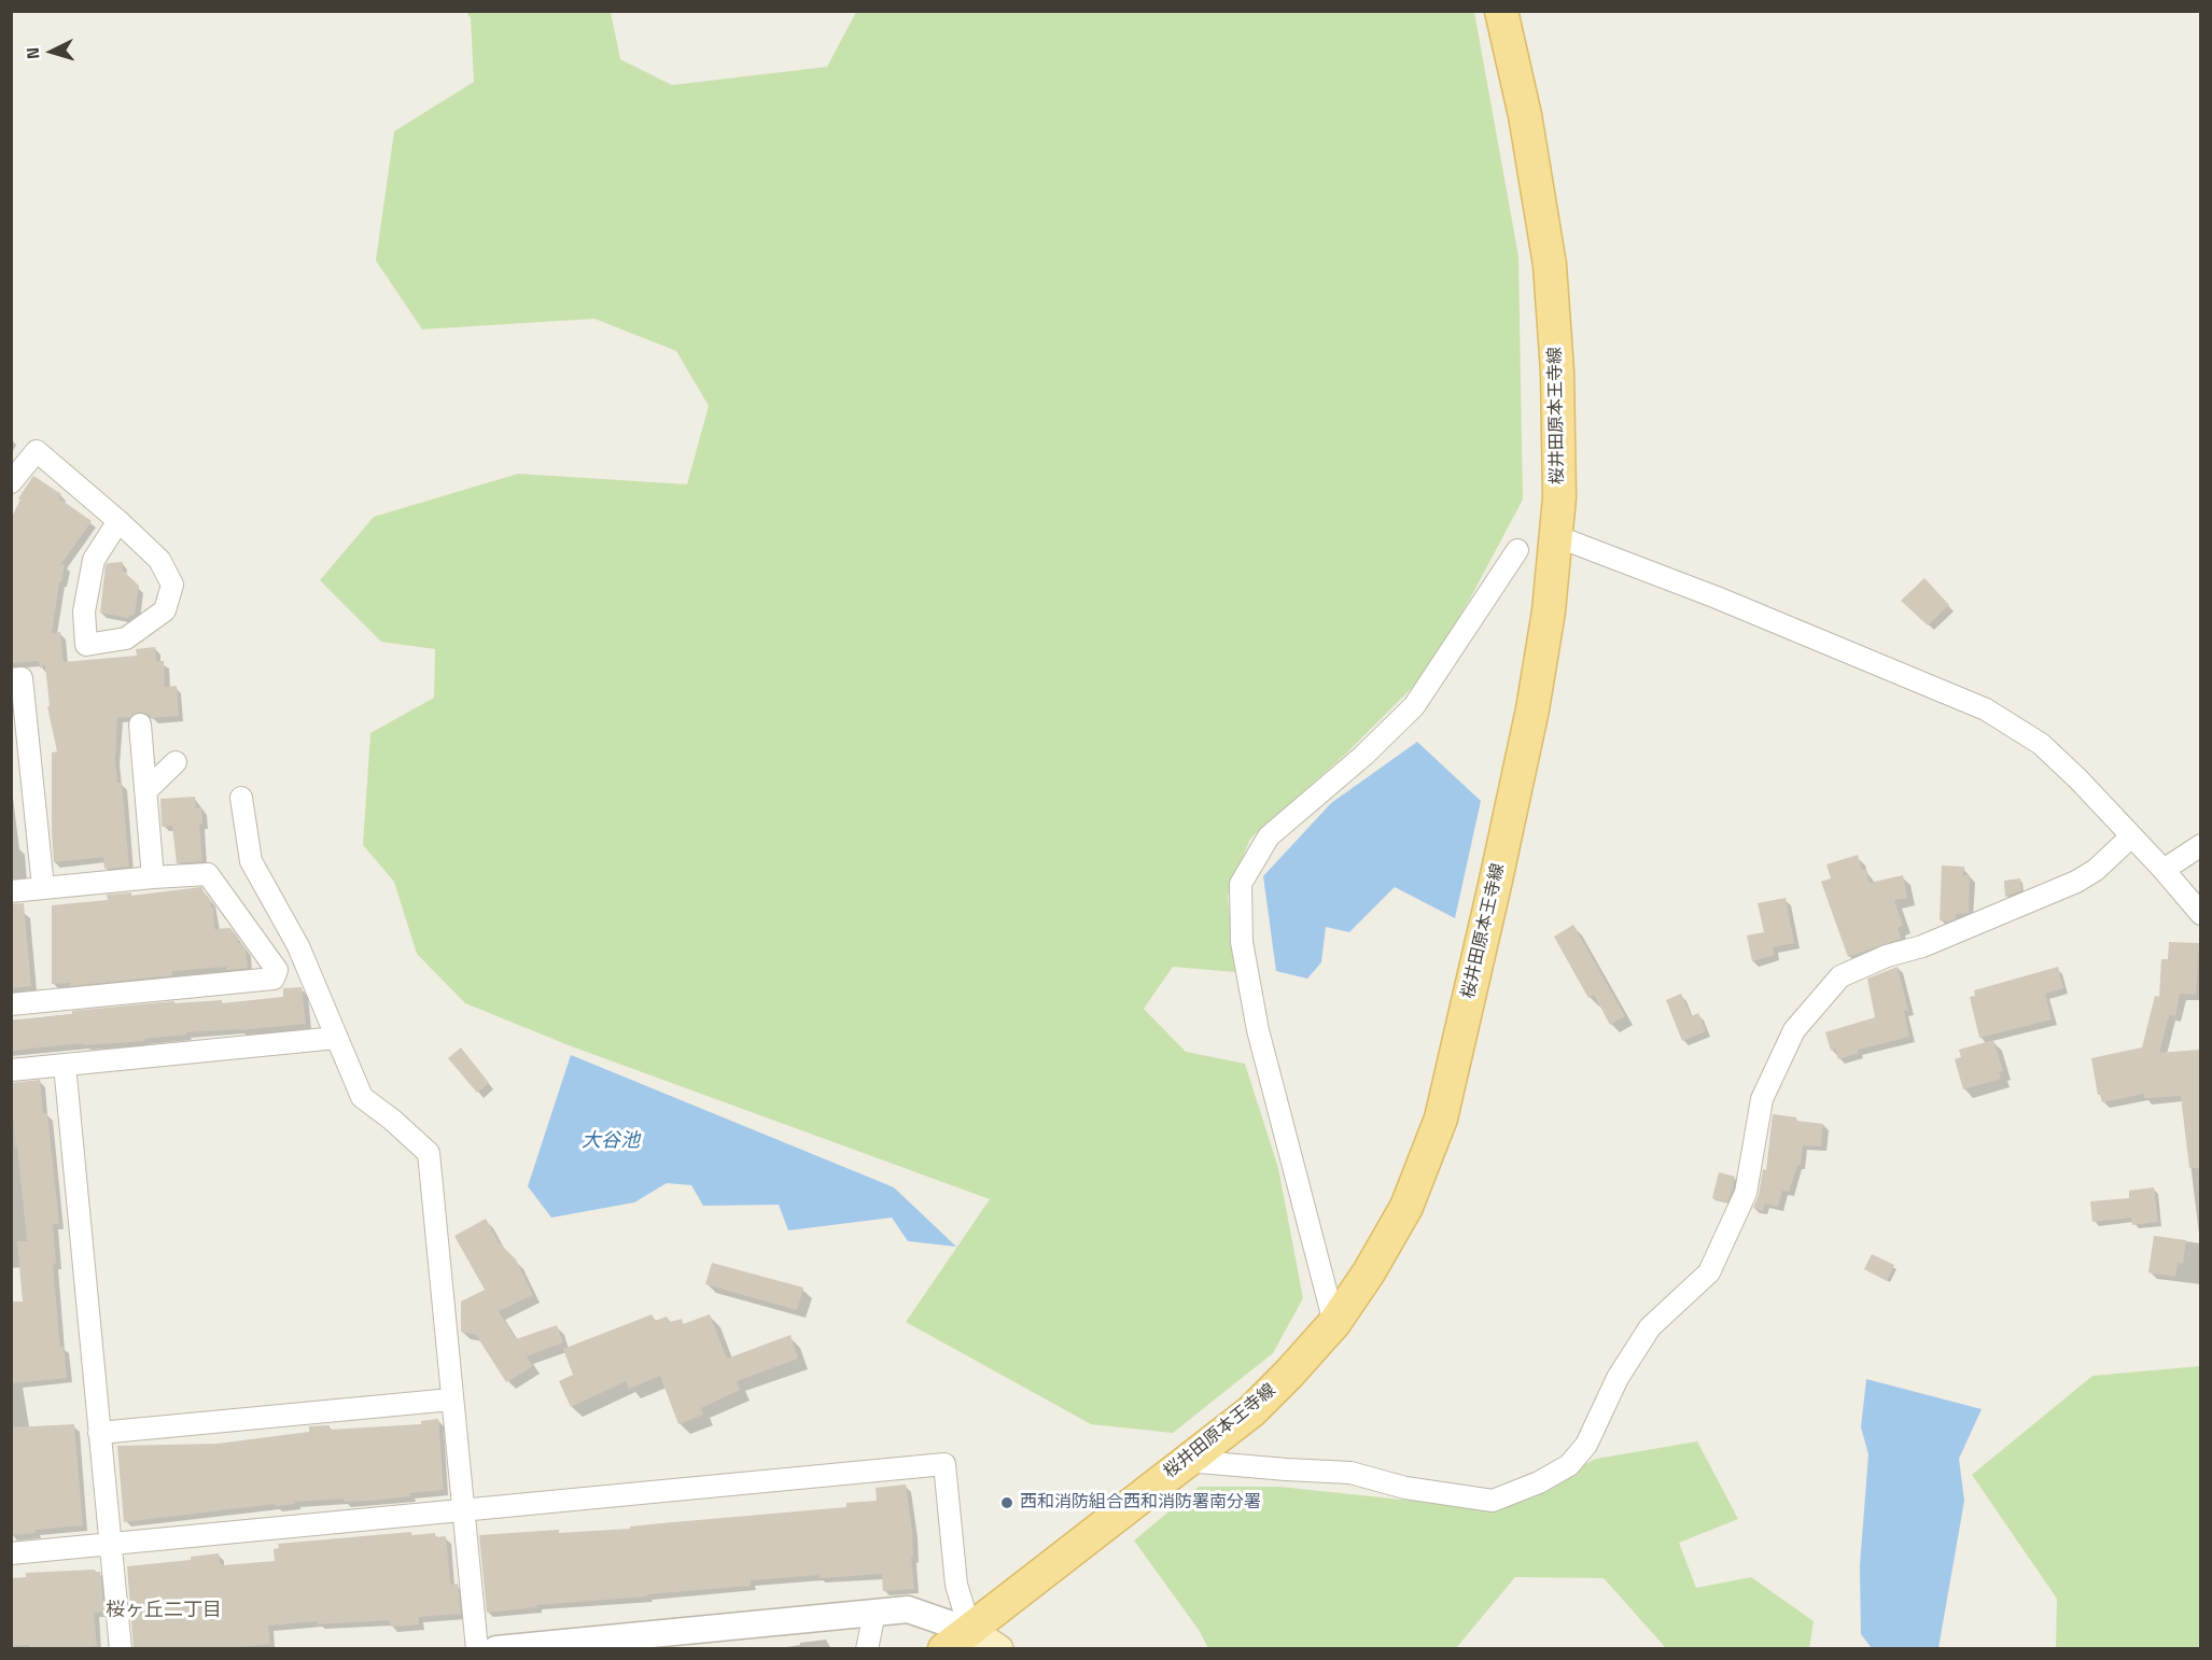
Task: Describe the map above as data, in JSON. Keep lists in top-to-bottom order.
{
  "streets": {
    "main road": ["桜井田原本王寺線"]
  },
  "districts": ["桜ヶ丘二丁目"],
  "water": ["大谷池"],
  "places": ["西和消防組合西和消防署南分署"],
  "north": "left"
}
